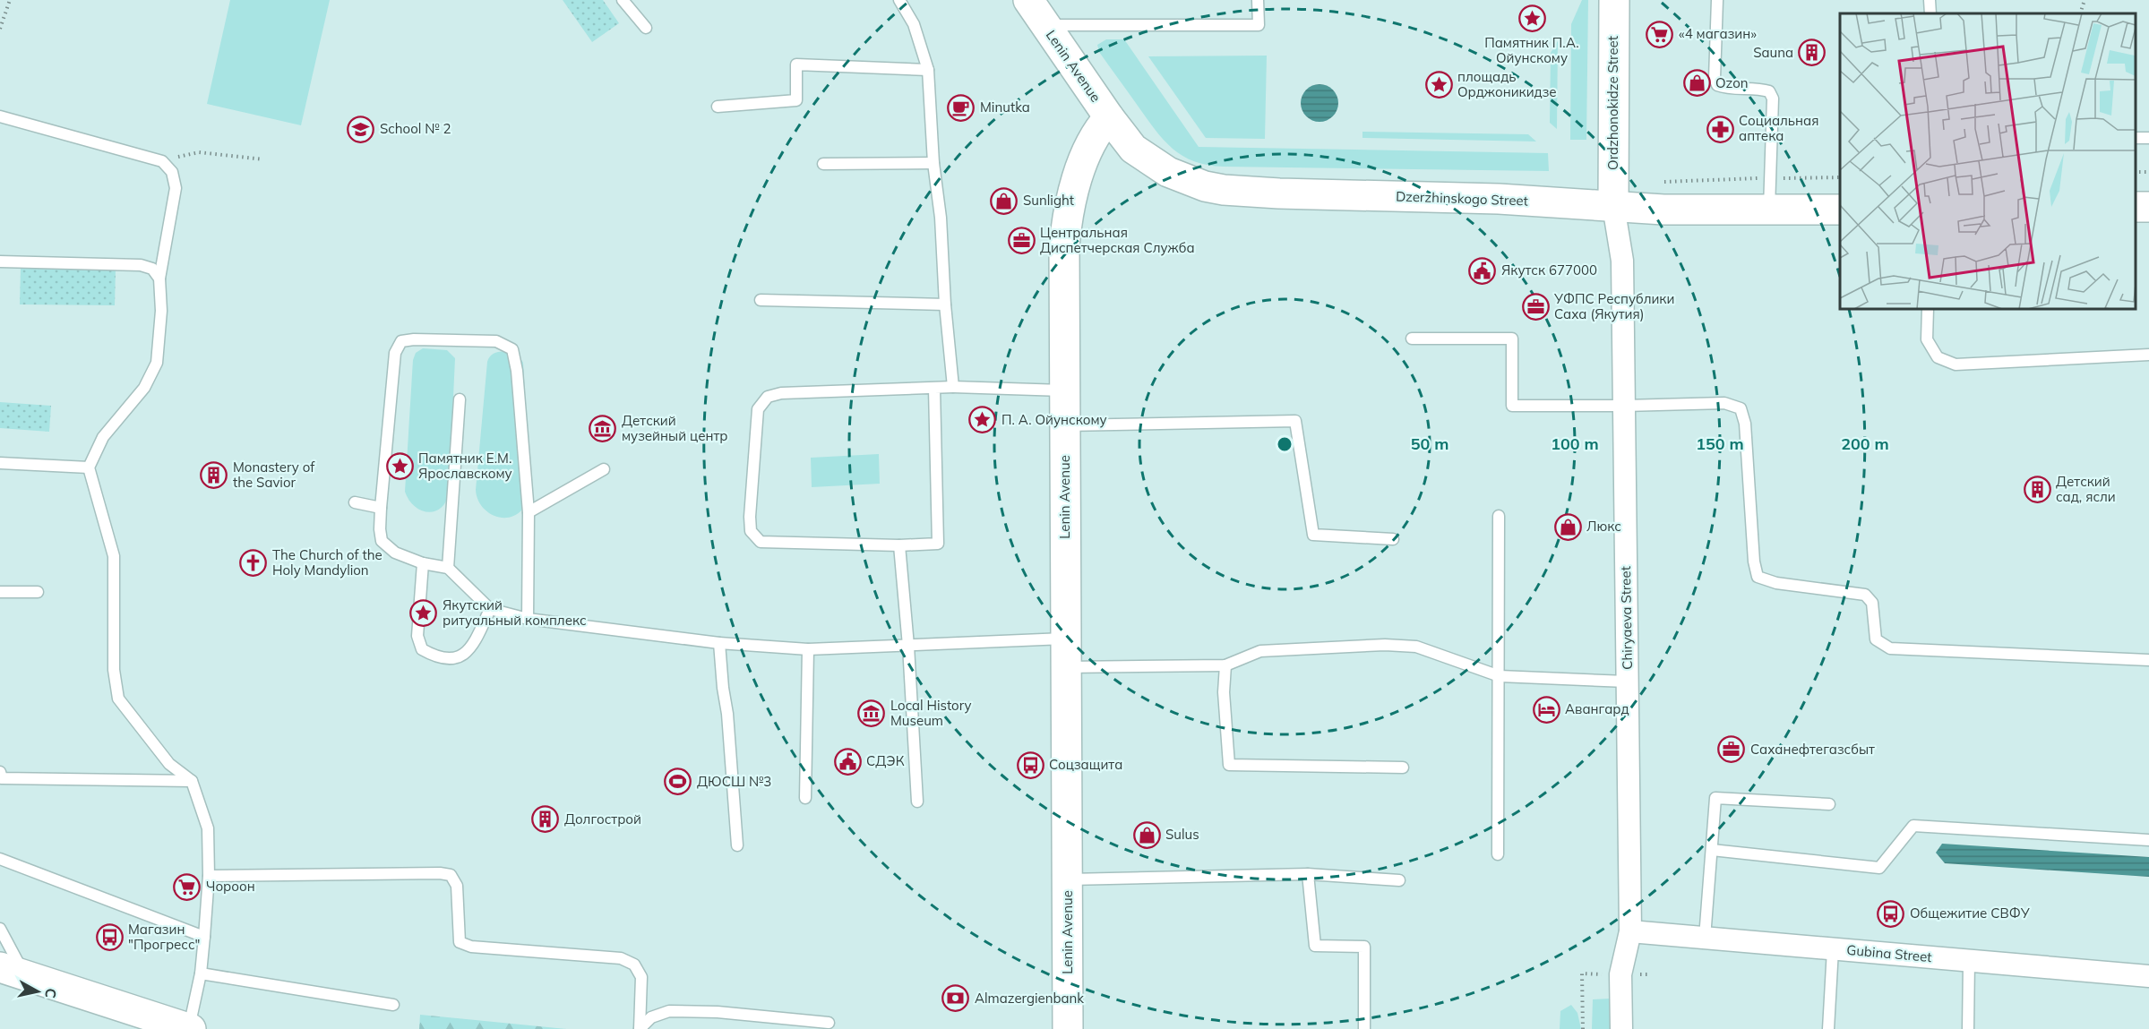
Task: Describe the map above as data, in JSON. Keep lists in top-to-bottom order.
{
  "streets": {
    "main road": ["Lenin Avenue", "Ordzhonokidze Street", "Dzerzhinskogo Street"],
    "street": ["Chiryaeva Street", "Gubina Street"]
  },
  "crossings": [
    ["Lenin Avenue", "Dzerzhinskogo Street"],
    ["Ordzhonokidze Street", "Dzerzhinskogo Street"],
    ["Ordzhonokidze Street", "Chiryaeva Street"],
    ["Dzerzhinskogo Street", "Chiryaeva Street"],
    ["Chiryaeva Street", "Gubina Street"]
  ],
  "places": {
    "place": [
      "Памятник П.А. Ойунскому",
      "площадь Орджоникидзе",
      "П. А. Ойунскому",
      "Памятник Е.М. Ярославскому",
      "Якутский ритуальный комплекс"
    ],
    "supermarket": ["«4 магазин»", "Чороон"],
    "building": [
      "Sauna",
      "Monastery of the Savior",
      "Детский сад, ясли",
      "Долгострой"
    ],
    "shop": [
      "Ozon",
      "Sunlight",
      "Люкс",
      "Sulus"
    ],
    "cafe": ["Minutka"],
    "school or university": ["School № 2"],
    "pharmacy": ["Социальная аптека"],
    "office": ["Центральная Диспетчерская Служба", "УФПС Республики Саха (Якутия)", "Саханефтегазсбыт"],
    "public building": ["Якутск 677000", "СДЭК"],
    "museum": ["Детский музейный центр", "Local History Museum"],
    "church": ["The Church of the Holy Mandylion"],
    "hotel": ["Авангард"],
    "bus stop": ["Соцзащита", "Общежитие СВФУ", "Магазин \"Прогресс\""],
    "sports": ["ДЮСШ №3"],
    "bank": ["Almazergienbank"]
  },
  "north": "right",
  "rings": [
    "50 m",
    "100 m",
    "150 m",
    "200 m"
  ]
}
